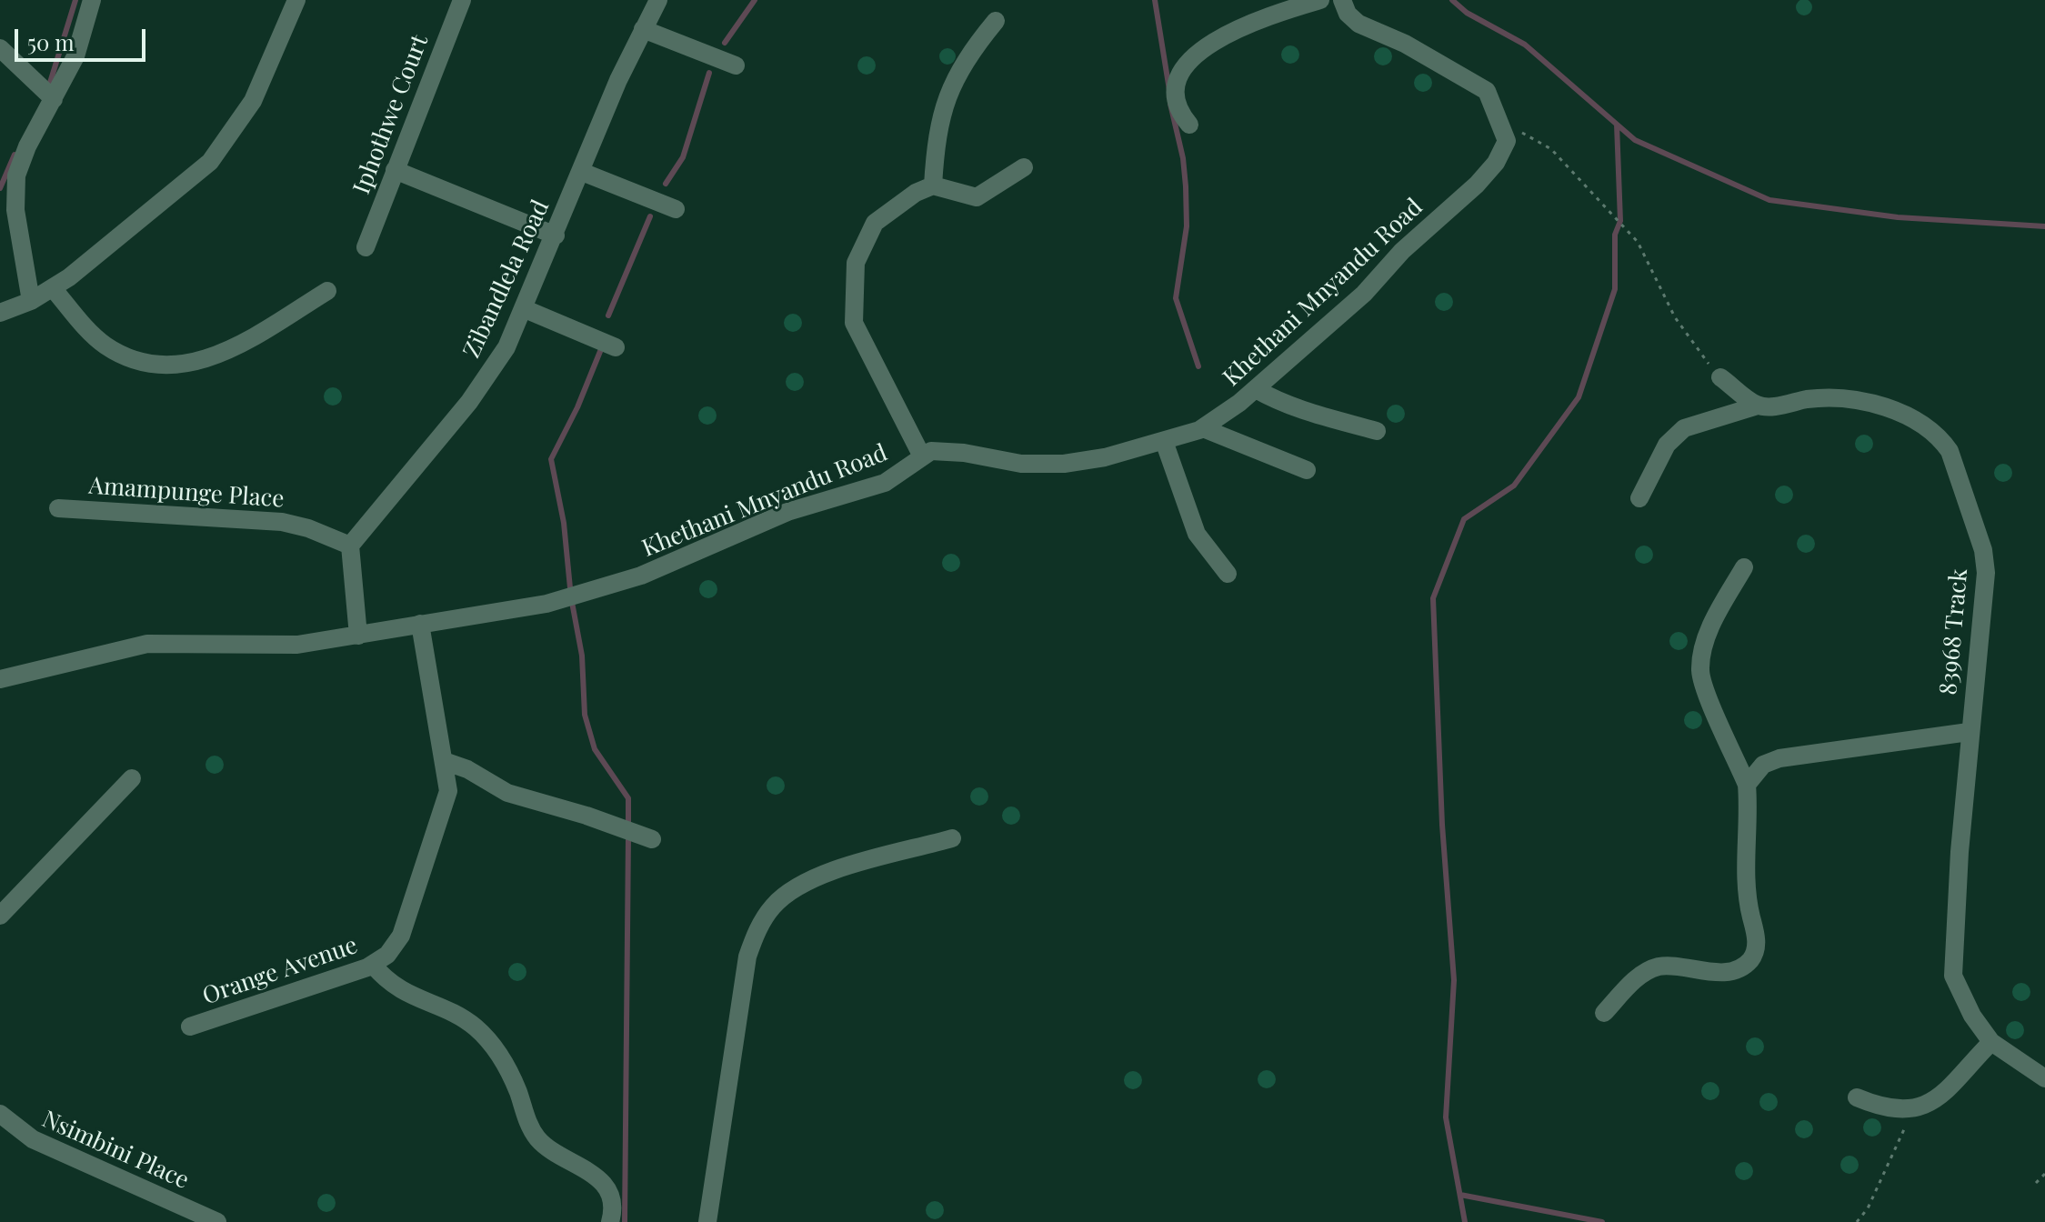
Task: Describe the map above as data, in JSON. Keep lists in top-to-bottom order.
{
  "streets": {
    "street": [
      "Iphothwe Court",
      "Zibandlela Road",
      "Khethani Mnyandu Road",
      "Amampunge Place",
      "83968 Track",
      "Orange Avenue",
      "Nsimbini Place"
    ]
  },
  "crossings": [
    ["Zibandlela Road", "Amampunge Place"],
    ["Khethani Mnyandu Road", "Orange Avenue"]
  ],
  "scale_bar": "50 m"
}
